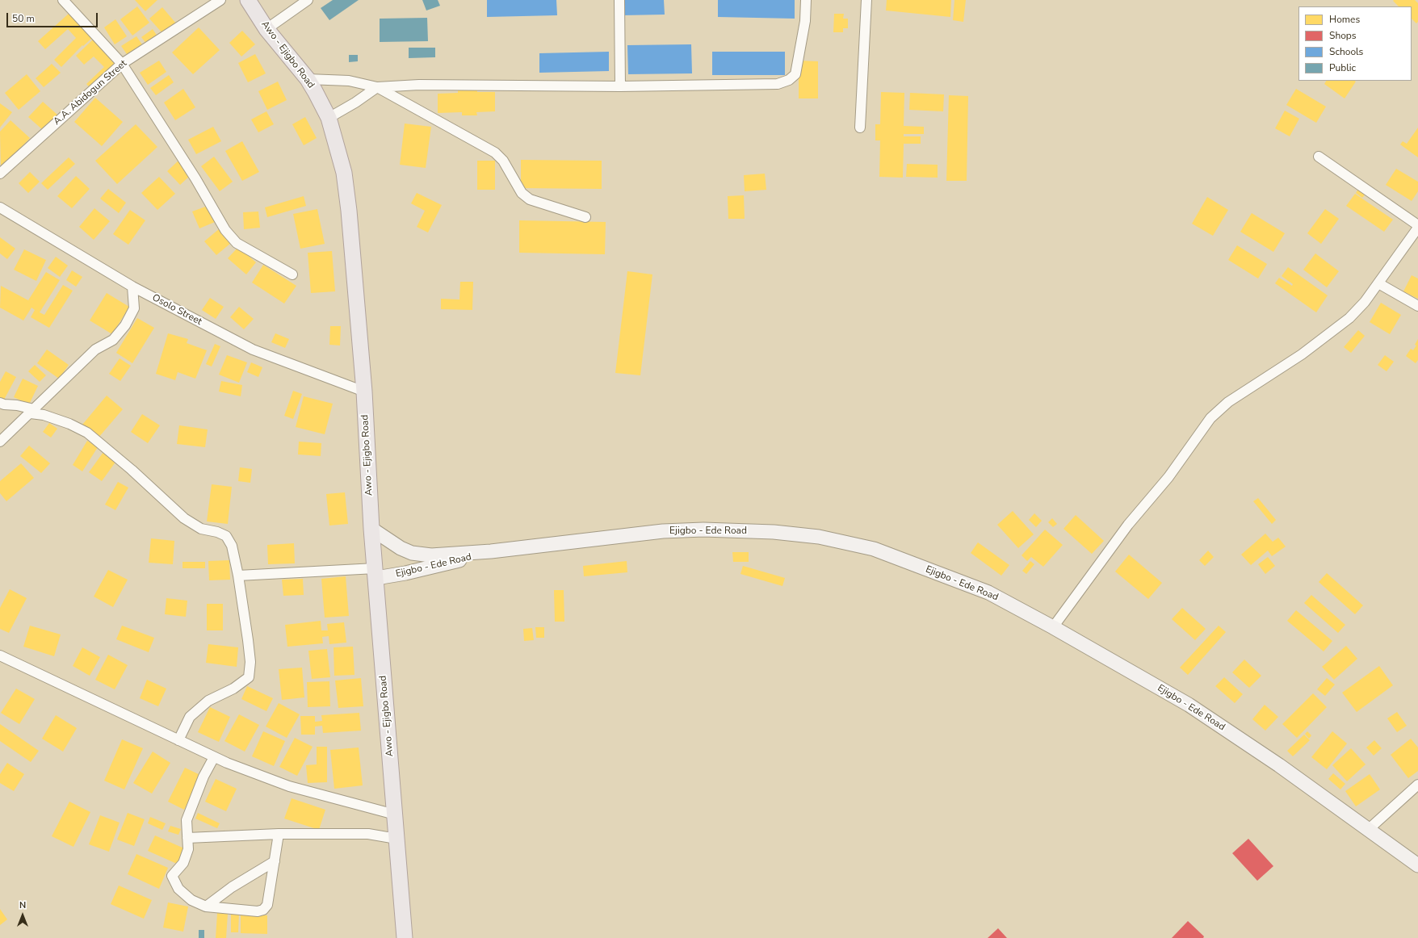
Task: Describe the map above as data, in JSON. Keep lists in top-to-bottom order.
{
  "streets": {
    "main road": ["Awo - Ejigbo Road", "Ejigbo - Ede Road"],
    "street": ["A.A. Abidogun Street", "Osolo Street"]
  },
  "crossings": [
    ["Awo - Ejigbo Road", "Osolo Street"],
    ["Awo - Ejigbo Road", "Ejigbo - Ede Road"]
  ],
  "legend": [
    "Homes",
    "Shops",
    "Schools",
    "Public"
  ],
  "scale_bar": "50 m",
  "north": "top"
}
